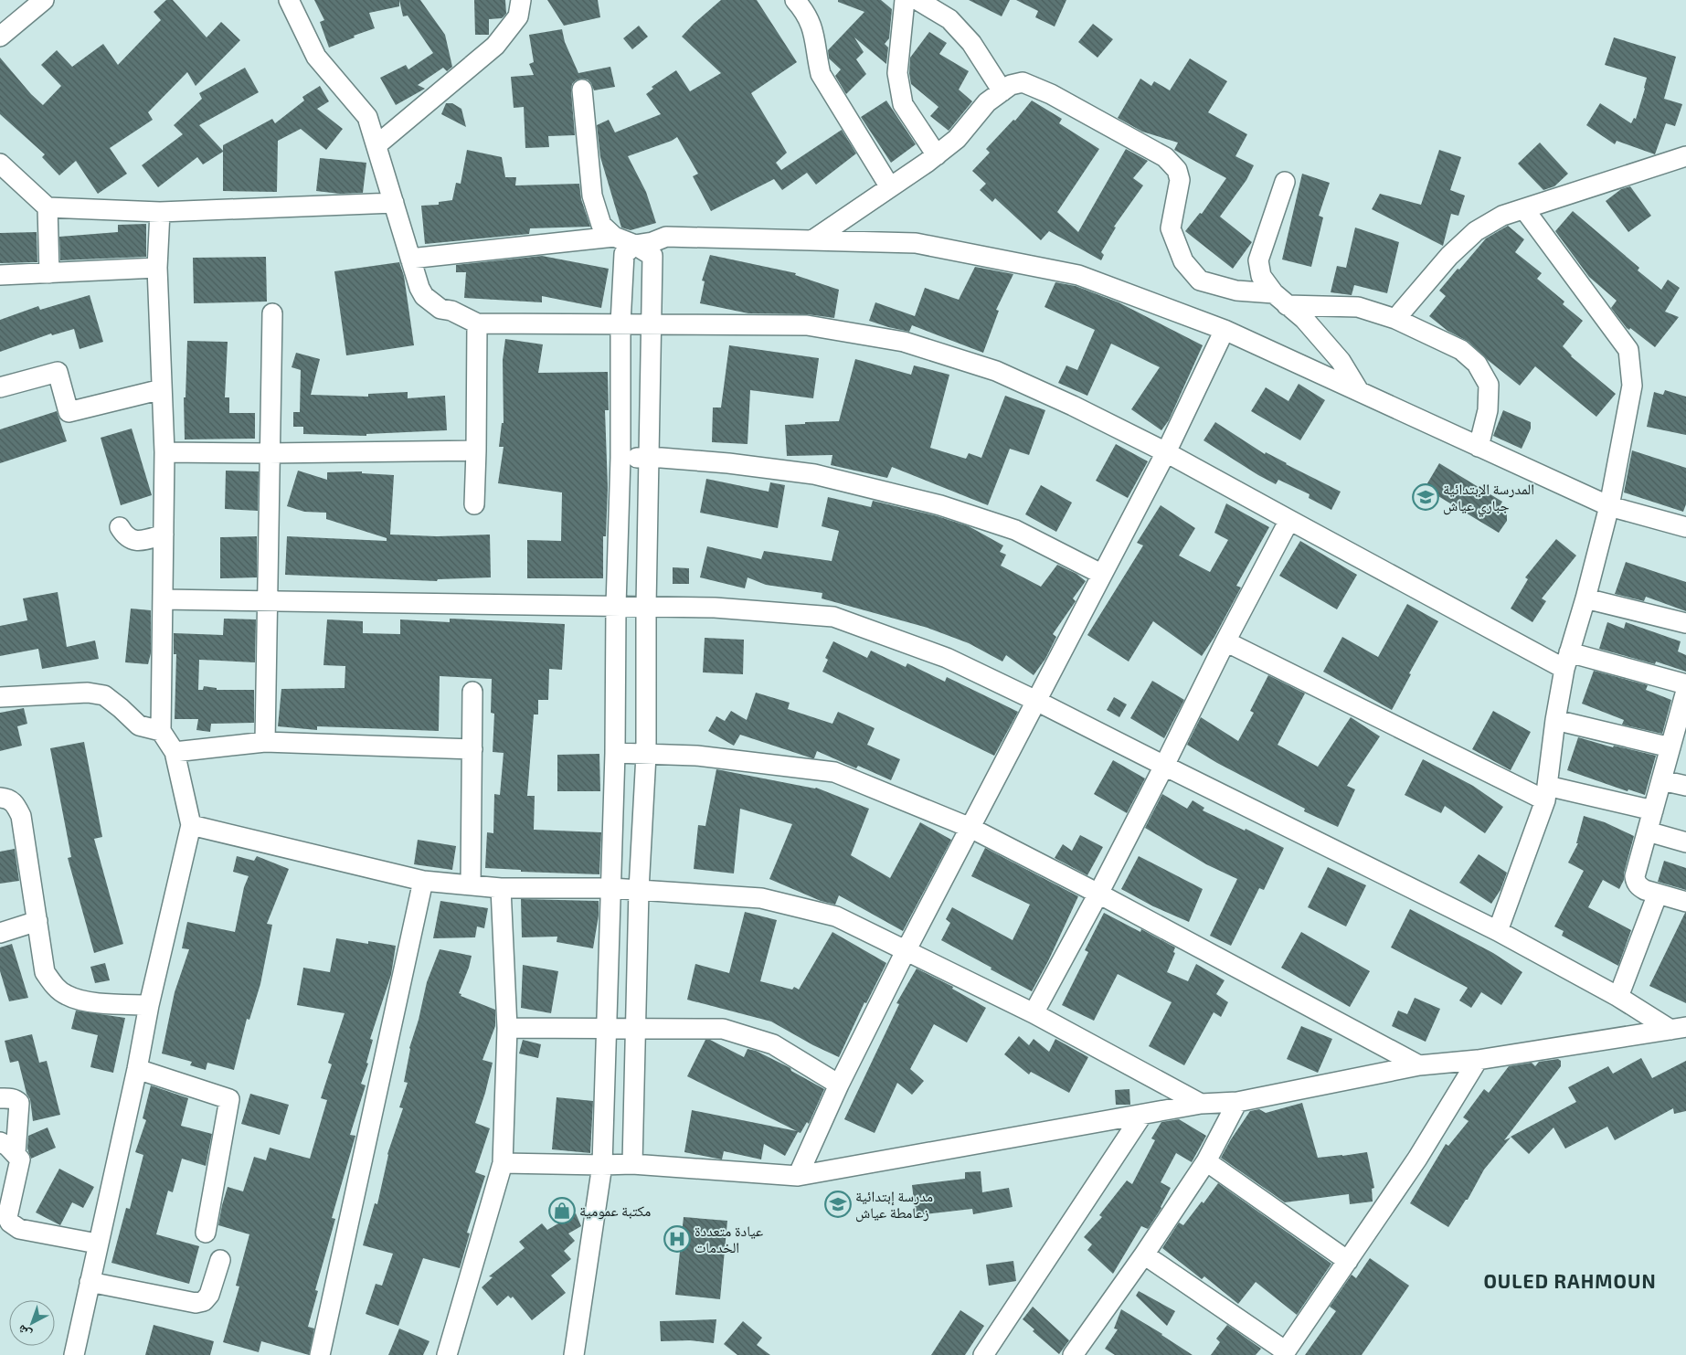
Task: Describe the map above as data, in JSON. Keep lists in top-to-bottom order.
{
  "districts": ["OULED RAHMOUN"],
  "places": {
    "school or university": ["المدرسة الإبتدائية جباري عياش", "مدرسة إبتدائية زعامطة عياش"],
    "shop": ["مكتبة عمومية"],
    "hospital": ["عيادة متعددة الخدمات"]
  },
  "north": "bottom left"
}
